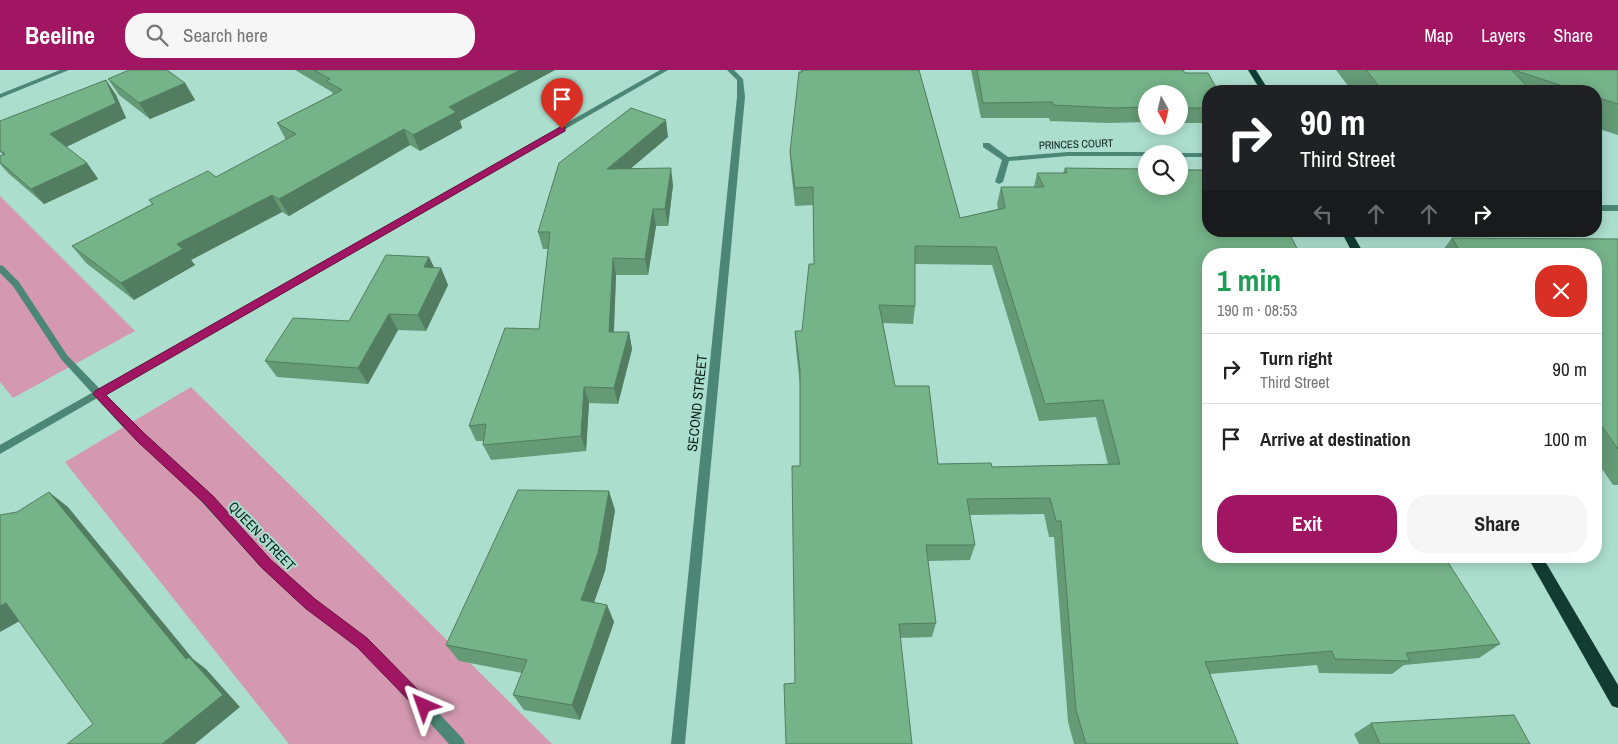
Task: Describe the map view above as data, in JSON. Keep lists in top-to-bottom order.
{
  "streets": {
    "street": ["PRINCES COURT", "SECOND STREET", "QUEEN STREET"]
  },
  "north": "bottom",
  "page": {
    "header": "Beeline",
    "search": "Search here",
    "nav": ["Map", "Layers", "Share"],
    "turn": ["90 m", "Third Street"],
    "heading": ["1 min", "190 m · 08:53"],
    "list": [
      {
        "name": "Turn right",
        "note": "Third Street",
        "value": "90 m"
      },
      {
        "name": "Arrive at destination",
        "value": "100 m"
      }
    ],
    "buttons": ["Exit", "Share"]
  }
}
